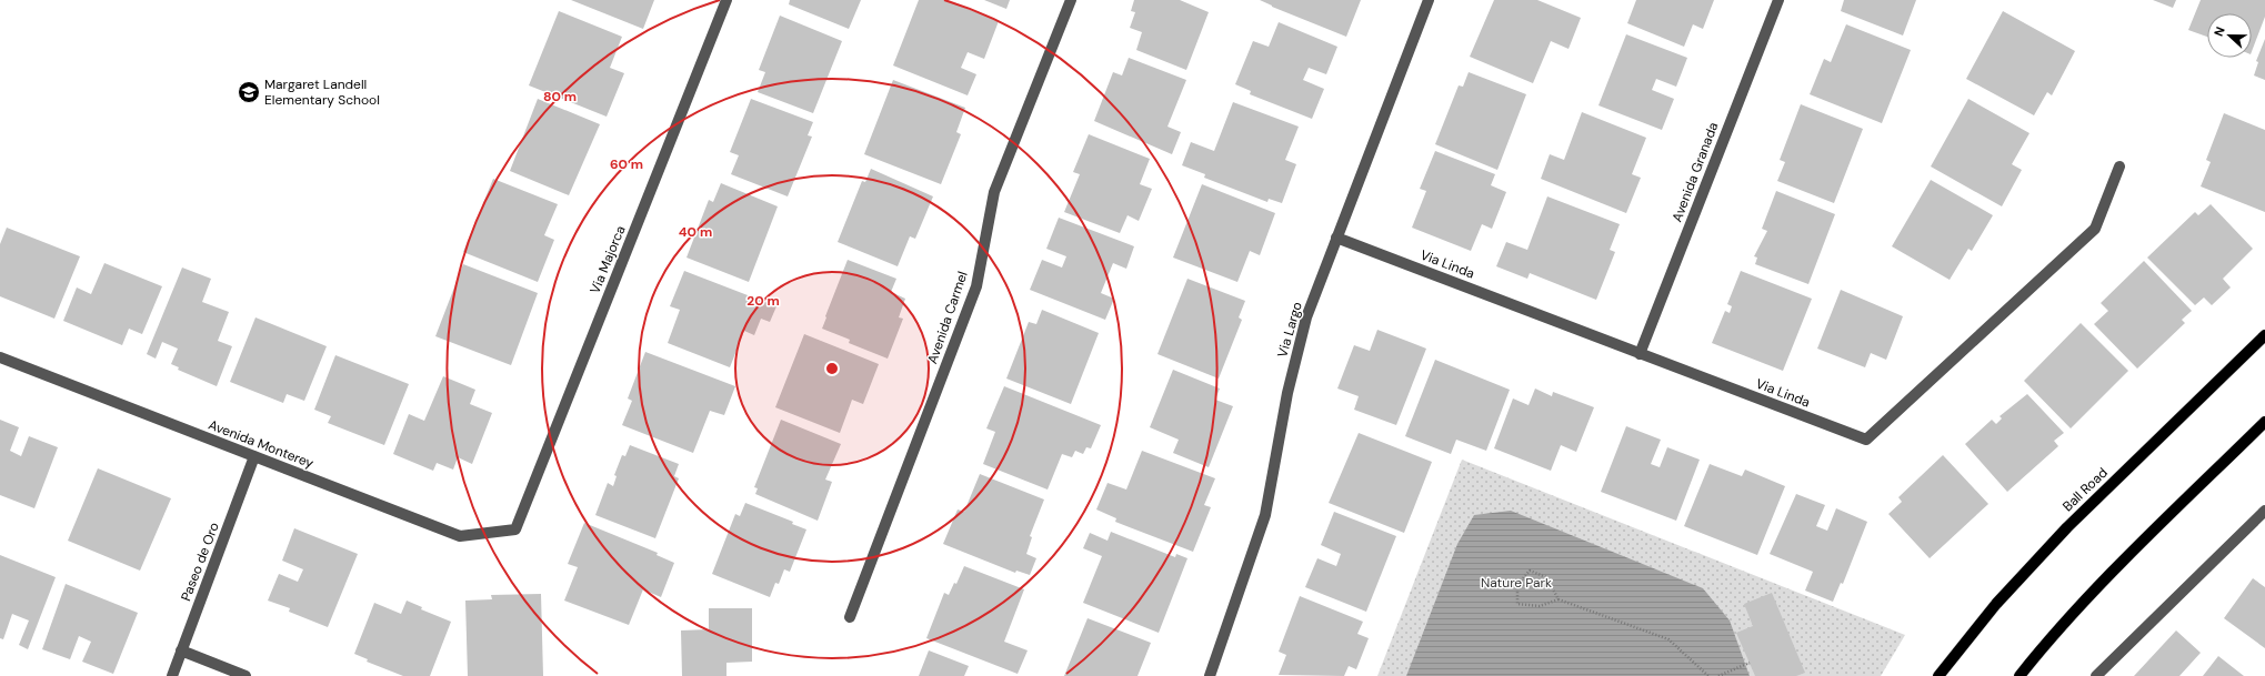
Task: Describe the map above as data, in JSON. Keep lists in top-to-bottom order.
{
  "streets": {
    "main road": ["Ball Road"],
    "street": [
      "Avenida Granada",
      "Via Majorca",
      "Via Linda",
      "Avenida Carmel",
      "Via Largo",
      "Avenida Monterey",
      "Paseo de Oro"
    ]
  },
  "crossings": [
    ["Avenida Granada", "Via Linda"],
    ["Via Majorca", "Avenida Monterey"],
    ["Via Linda", "Via Largo"],
    ["Avenida Monterey", "Paseo de Oro"]
  ],
  "parks": ["Nature Park"],
  "places": {
    "school or university": ["Margaret Landell Elementary School"]
  },
  "north": "left",
  "rings": [
    "80 m",
    "60 m",
    "40 m",
    "20 m"
  ]
}
